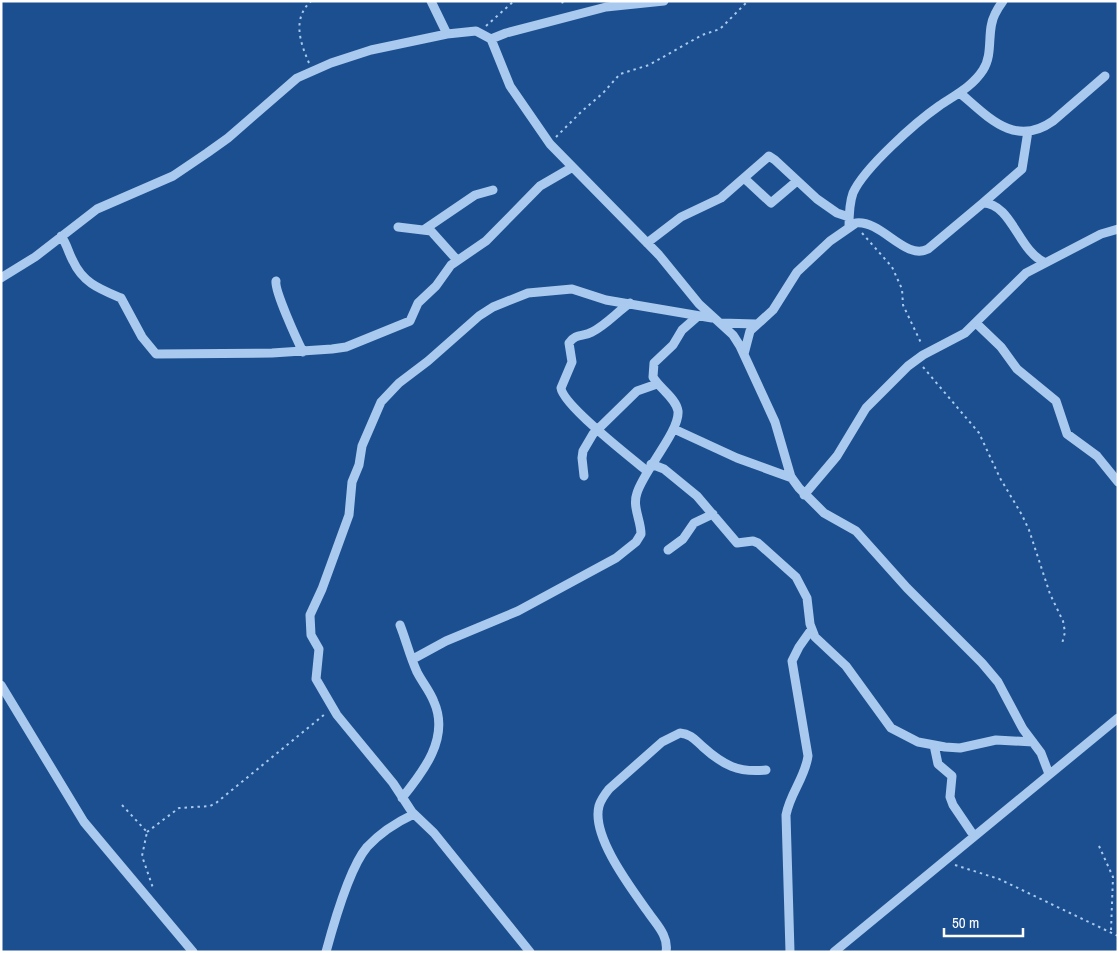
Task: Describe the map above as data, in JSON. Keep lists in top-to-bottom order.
{
  "scale_bar": "50 m"
}
